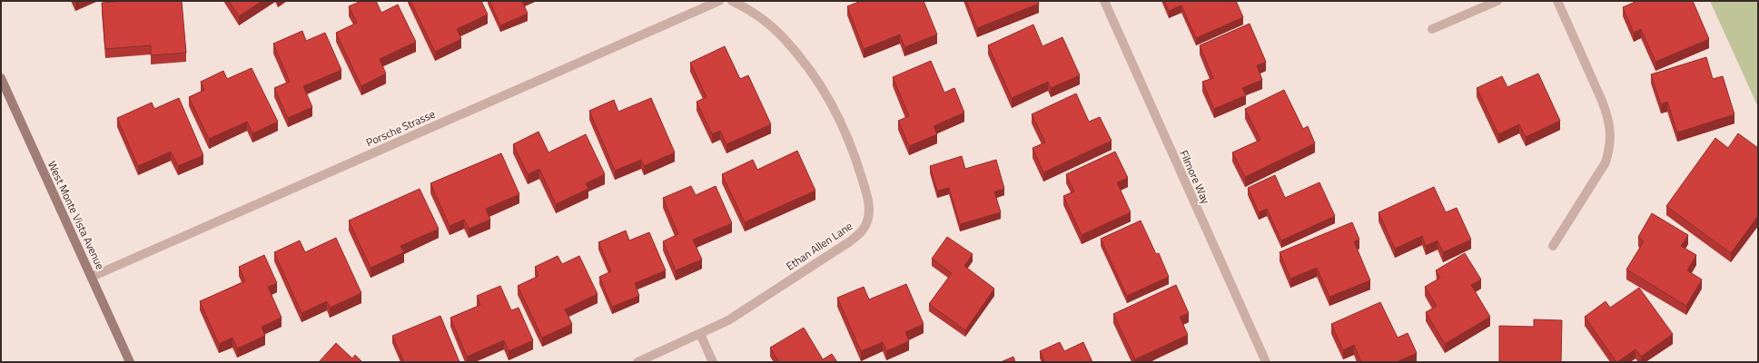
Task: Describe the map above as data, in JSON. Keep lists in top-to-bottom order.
{
  "streets": {
    "main road": ["West Monte Vista Avenue"],
    "street": ["Porsche Strasse", "Filmore Way", "Ethan Allen Lane"]
  },
  "crossings": [
    ["Porsche Strasse", "West Monte Vista Avenue"]
  ]
}
